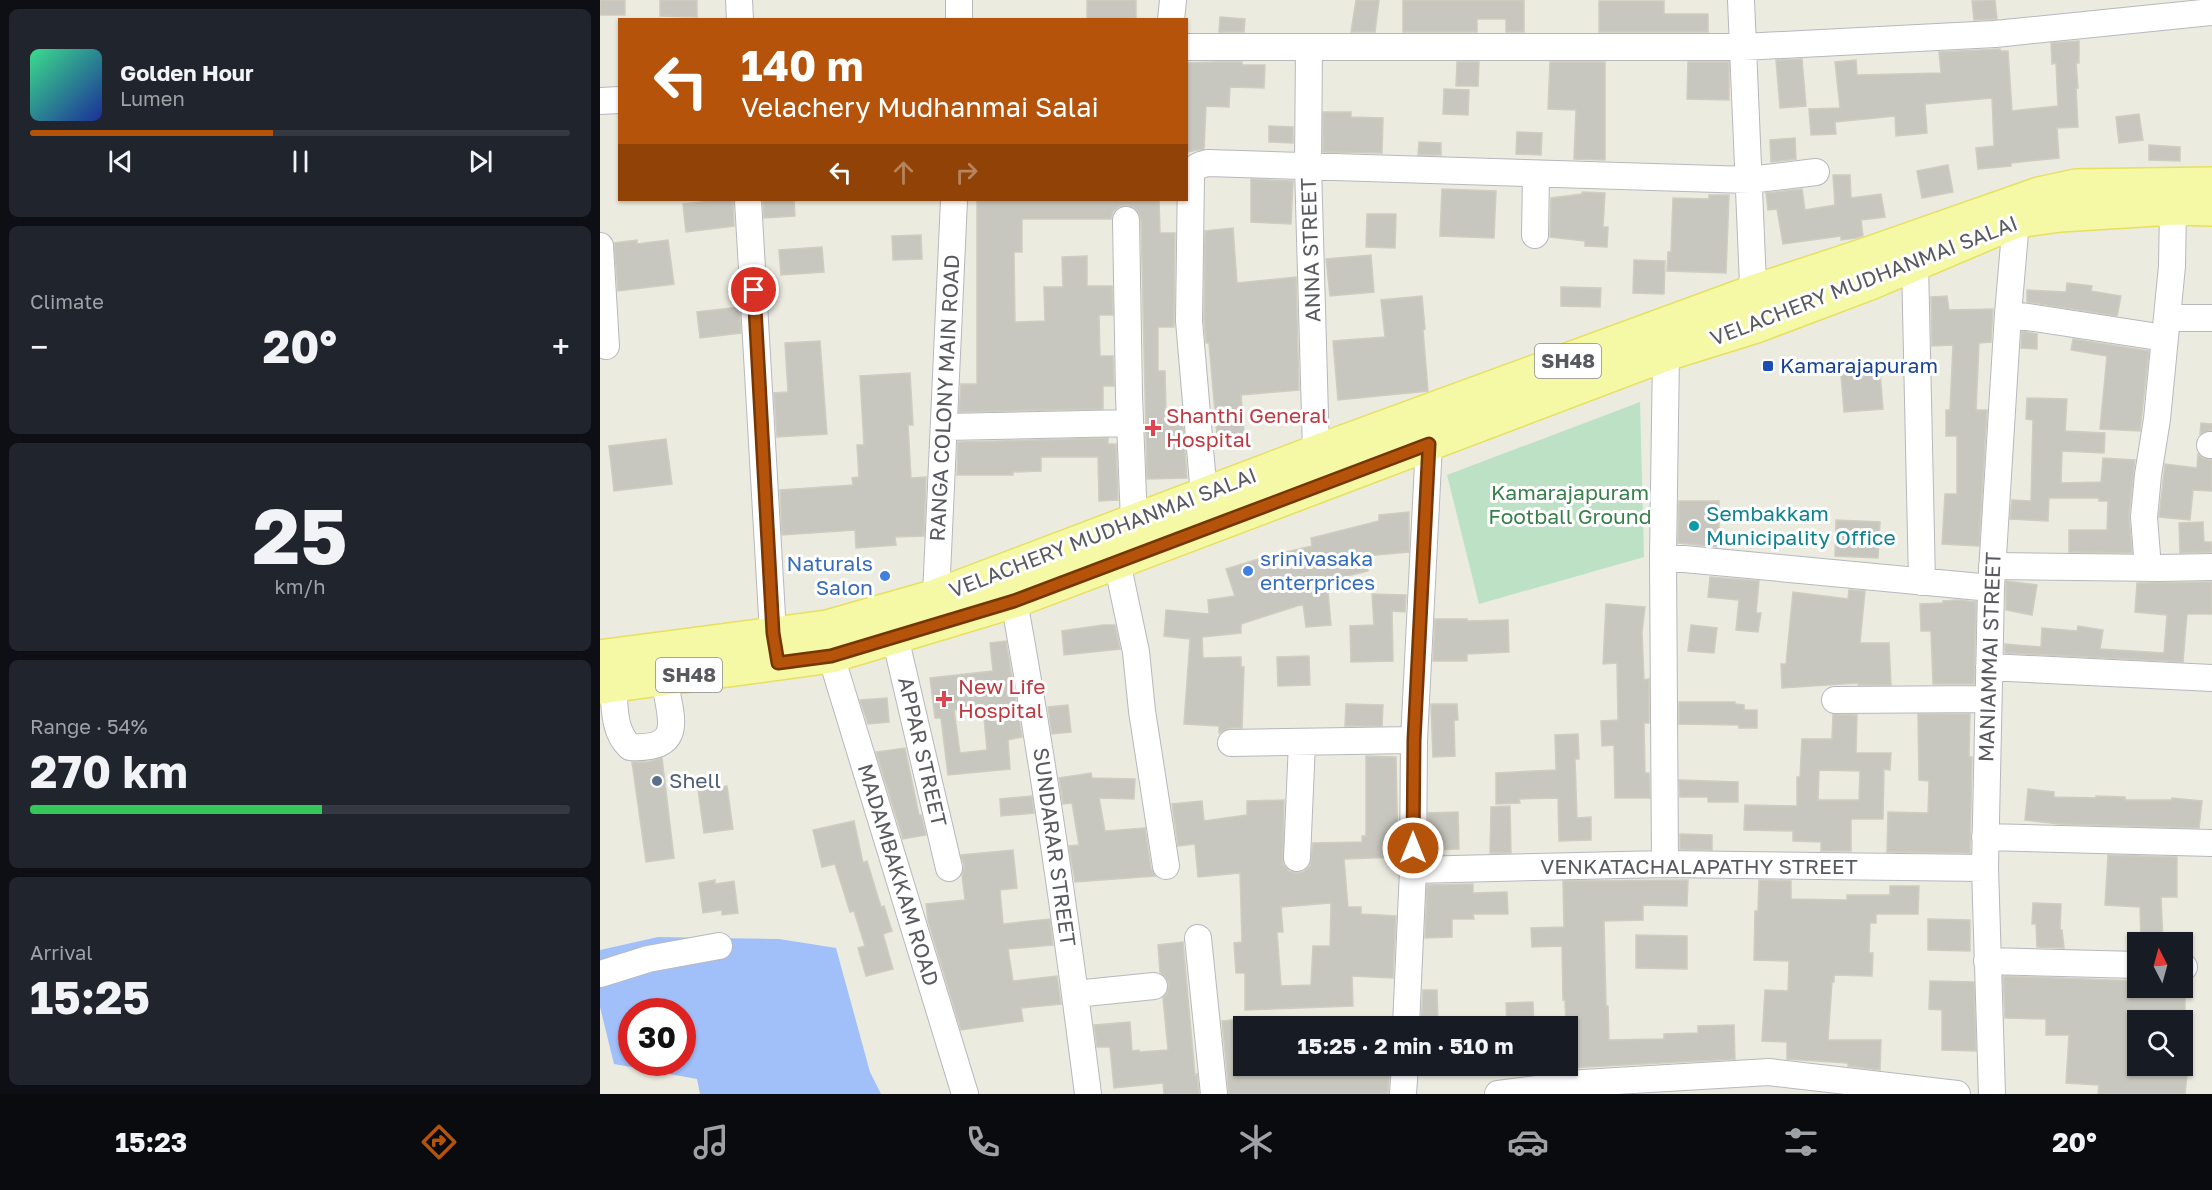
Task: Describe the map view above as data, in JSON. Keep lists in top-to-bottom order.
{
  "streets": {
    "main road": ["VELACHERY MUDHANMAI SALAI", "SH48"],
    "street": [
      "ANNA STREET",
      "RANGA COLONY MAIN ROAD",
      "MANIAMMAI STREET",
      "APPAR STREET",
      "SUNDARAR STREET",
      "VENKATACHALAPATHY STREET",
      "MADAMBAKKAM ROAD"
    ]
  },
  "crossings": [
    ["ANNA STREET", "VELACHERY MUDHANMAI SALAI"],
    ["VELACHERY MUDHANMAI SALAI", "RANGA COLONY MAIN ROAD"],
    ["VELACHERY MUDHANMAI SALAI", "MANIAMMAI STREET"],
    ["VELACHERY MUDHANMAI SALAI", "APPAR STREET"],
    ["VELACHERY MUDHANMAI SALAI", "SUNDARAR STREET"],
    ["VELACHERY MUDHANMAI SALAI", "MADAMBAKKAM ROAD"],
    ["MANIAMMAI STREET", "VENKATACHALAPATHY STREET"]
  ],
  "parks": ["Kamarajapuram Football Ground"],
  "places": {
    "transit": ["Kamarajapuram"],
    "health": ["Shanthi General Hospital", "New Life Hospital"],
    "other": [
      "Sembakkam Municipality Office",
      "srinivasaka enterprices",
      "Naturals Salon",
      "Shell"
    ]
  },
  "north": "top",
  "page": {
    "turn": ["140 m", "Velachery Mudhanmai Salai"],
    "song": ["Golden Hour", "Lumen"],
    "tile": [
      "Climate",
      ["25", "km/h"],
      ["Range · 54%", "270 km"],
      ["Arrival", "15:25"]
    ],
    "heat": ["−", "20°", "+"],
    "limit": "30",
    "trip": "15:25 · 2 min · 510 m",
    "tabs": ["15:23", "20°"]
  }
}
